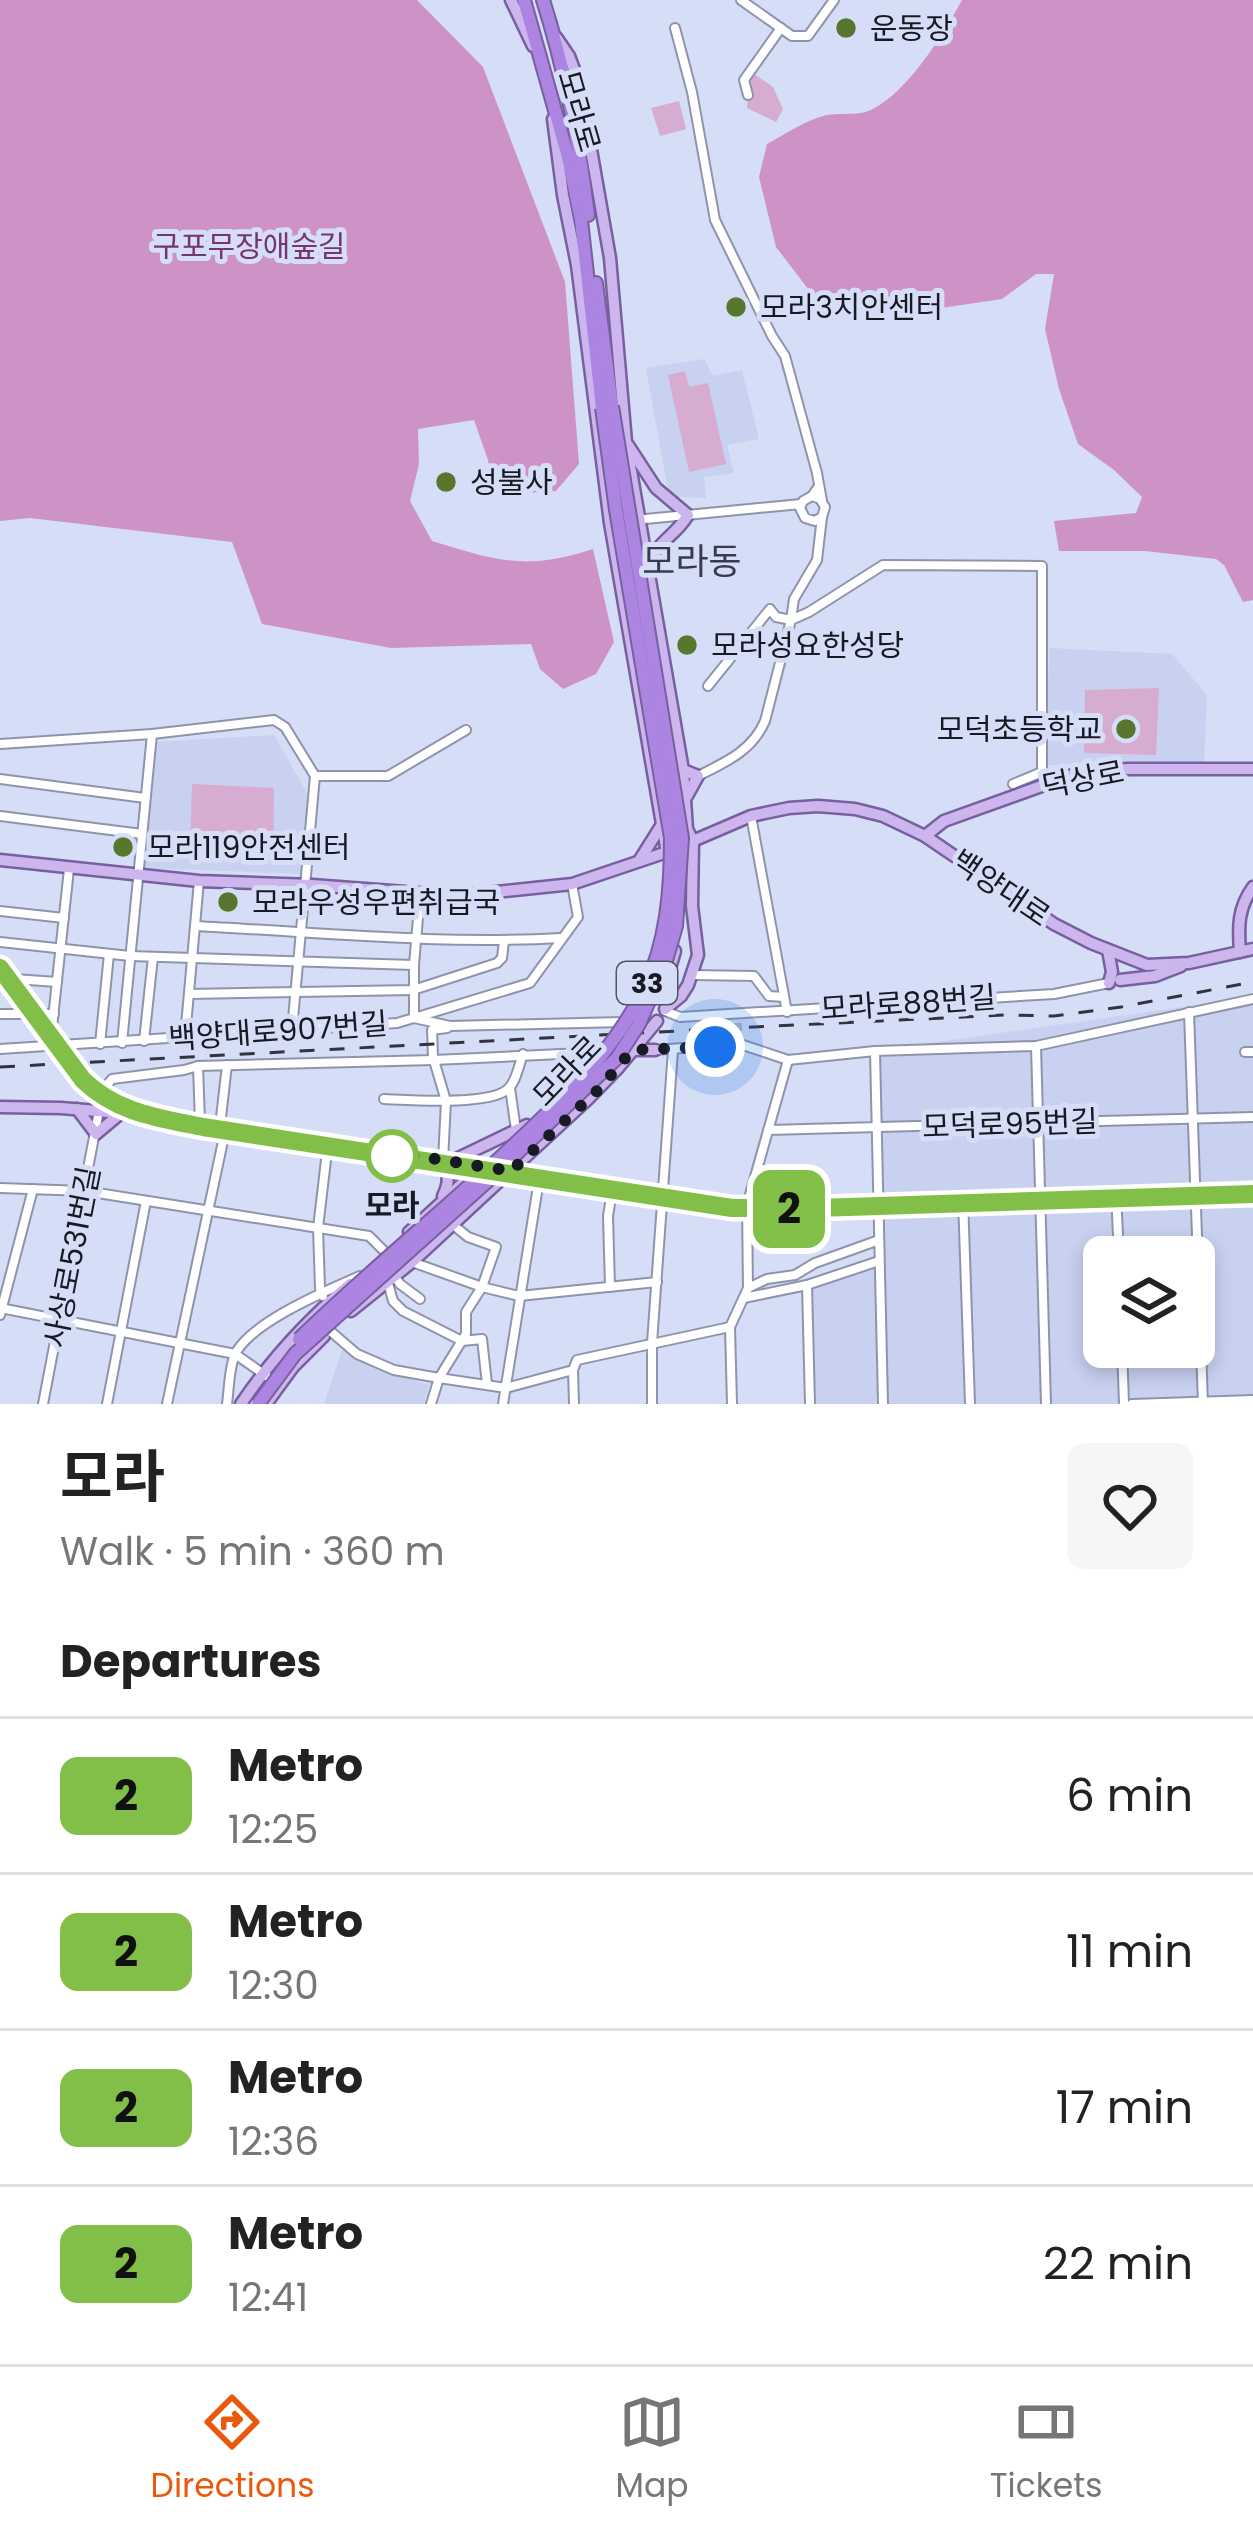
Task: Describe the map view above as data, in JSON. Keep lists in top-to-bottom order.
{
  "streets": {
    "highway": ["모라로", "33"],
    "main road": ["덕상로", "백양대로"],
    "street": [
      "모라로88번길",
      "백양대로907번길",
      "모덕로95번길",
      "사상로531번길"
    ]
  },
  "crossings": [
    ["모라로", "모라로88번길"],
    ["모라로", "백양대로907번길"],
    ["덕상로", "백양대로"],
    ["백양대로", "모라로88번길"],
    ["백양대로", "백양대로907번길"]
  ],
  "districts": ["모라동"],
  "parks": ["구포무장애숲길"],
  "places": [
    "운동장",
    "모라3치안센터",
    "성불사",
    "모라성요한성당",
    "모덕초등학교",
    "모라119안전센터",
    "모라우성우편취급국",
    "모라"
  ],
  "lines": ["metro line 2"],
  "page": {
    "on_map": "2",
    "heading": [
      ["모라", "Walk · 5 min · 360 m"],
      "Departures"
    ],
    "list": [
      {
        "mark": "2",
        "name": "Metro",
        "note": "12:25",
        "value": "6 min"
      },
      {
        "mark": "2",
        "name": "Metro",
        "note": "12:30",
        "value": "11 min"
      },
      {
        "mark": "2",
        "name": "Metro",
        "note": "12:36",
        "value": "17 min"
      },
      {
        "mark": "2",
        "name": "Metro",
        "note": "12:41",
        "value": "22 min"
      }
    ],
    "tabs": ["Directions", "Map", "Tickets"]
  }
}
